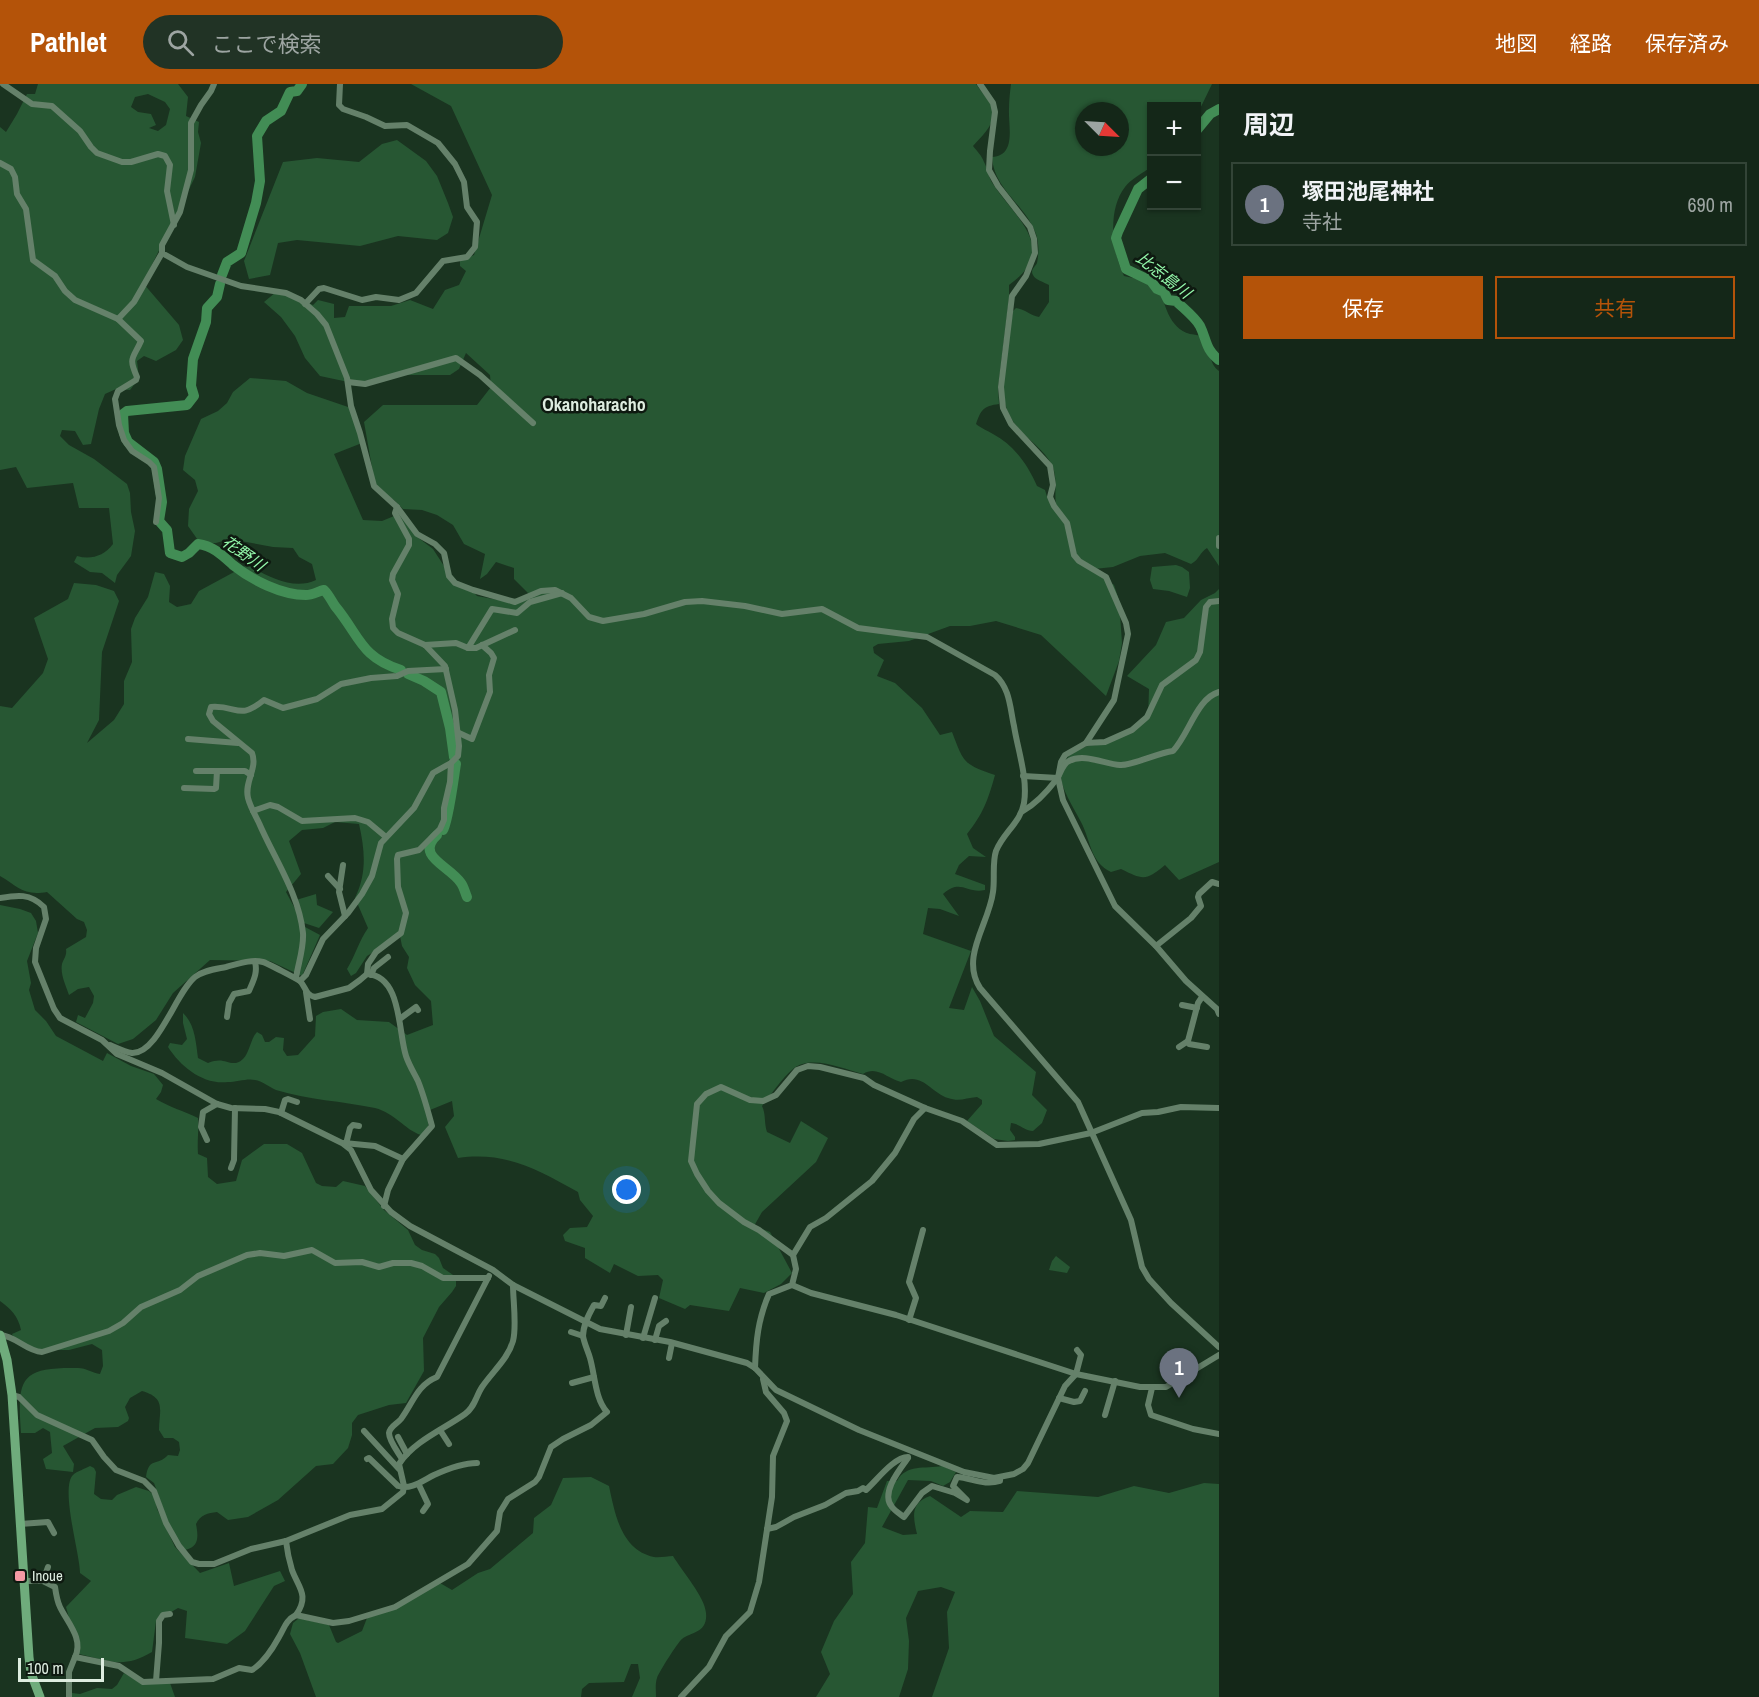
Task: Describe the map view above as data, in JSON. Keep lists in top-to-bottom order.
{
  "districts": ["Okanoharacho"],
  "water": ["比志島川", "花野川"],
  "places": {
    "transit": ["Inoue"]
  },
  "scale_bar": "100 m",
  "north": "bottom right",
  "page": {
    "header": "Pathlet",
    "search": "ここで検索",
    "nav": ["地図", "経路", "保存済み"],
    "heading": "周辺",
    "map_buttons": ["+", "−"],
    "list": [
      {
        "mark": "1",
        "name": "塚田池尾神社",
        "note": "寺社",
        "value": "690 m"
      }
    ],
    "buttons": ["保存", "共有"],
    "pins": "1",
    "scale": "100 m"
  }
}
